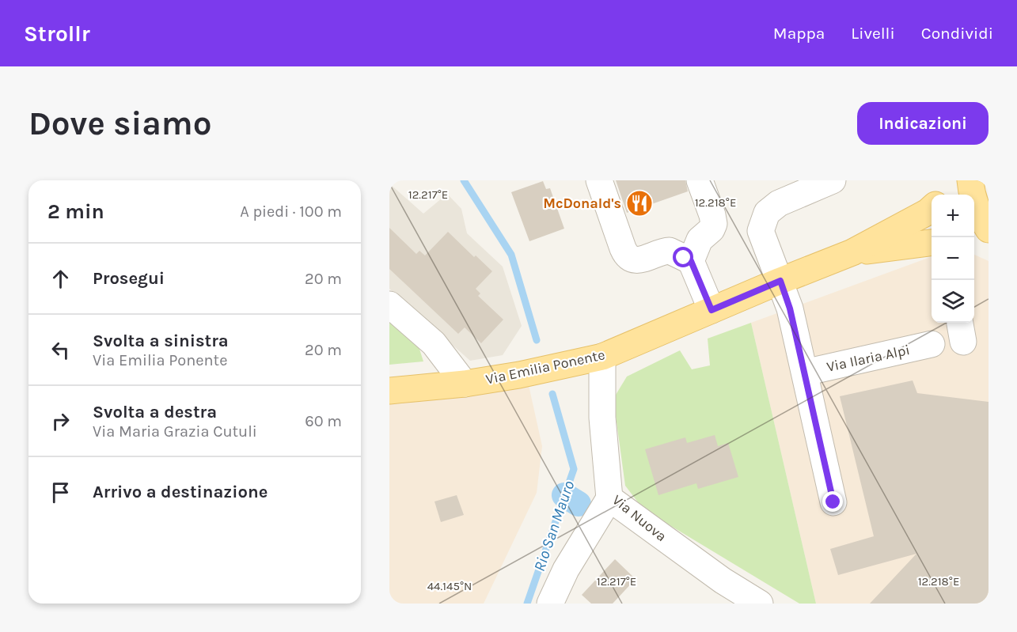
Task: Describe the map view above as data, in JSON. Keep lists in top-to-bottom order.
{
  "streets": {
    "main road": ["Via Emilia Ponente"],
    "street": ["Via Ilaria Alpi", "Via Nuova"]
  },
  "crossings": [
    ["Via Emilia Ponente", "Via Nuova"]
  ],
  "water": ["Rio San Mauro"],
  "places": {
    "restaurant": ["McDonald's"]
  },
  "page": {
    "header": "Strollr",
    "nav": ["Mappa", "Livelli", "Condividi"],
    "buttons": "Indicazioni",
    "title": "Dove siamo",
    "heading": ["2 min", "A piedi · 100 m"],
    "map_buttons": ["+", "−"],
    "list": [
      ["Prosegui", "20 m"],
      ["Svolta a sinistra", "Via Emilia Ponente", "20 m"],
      ["Svolta a destra", "Via Maria Grazia Cutuli", "60 m"],
      "Arrivo a destinazione"
    ]
  },
  "coordinates": ["12.217°E", "12.218°E", "44.145°N"]
}
